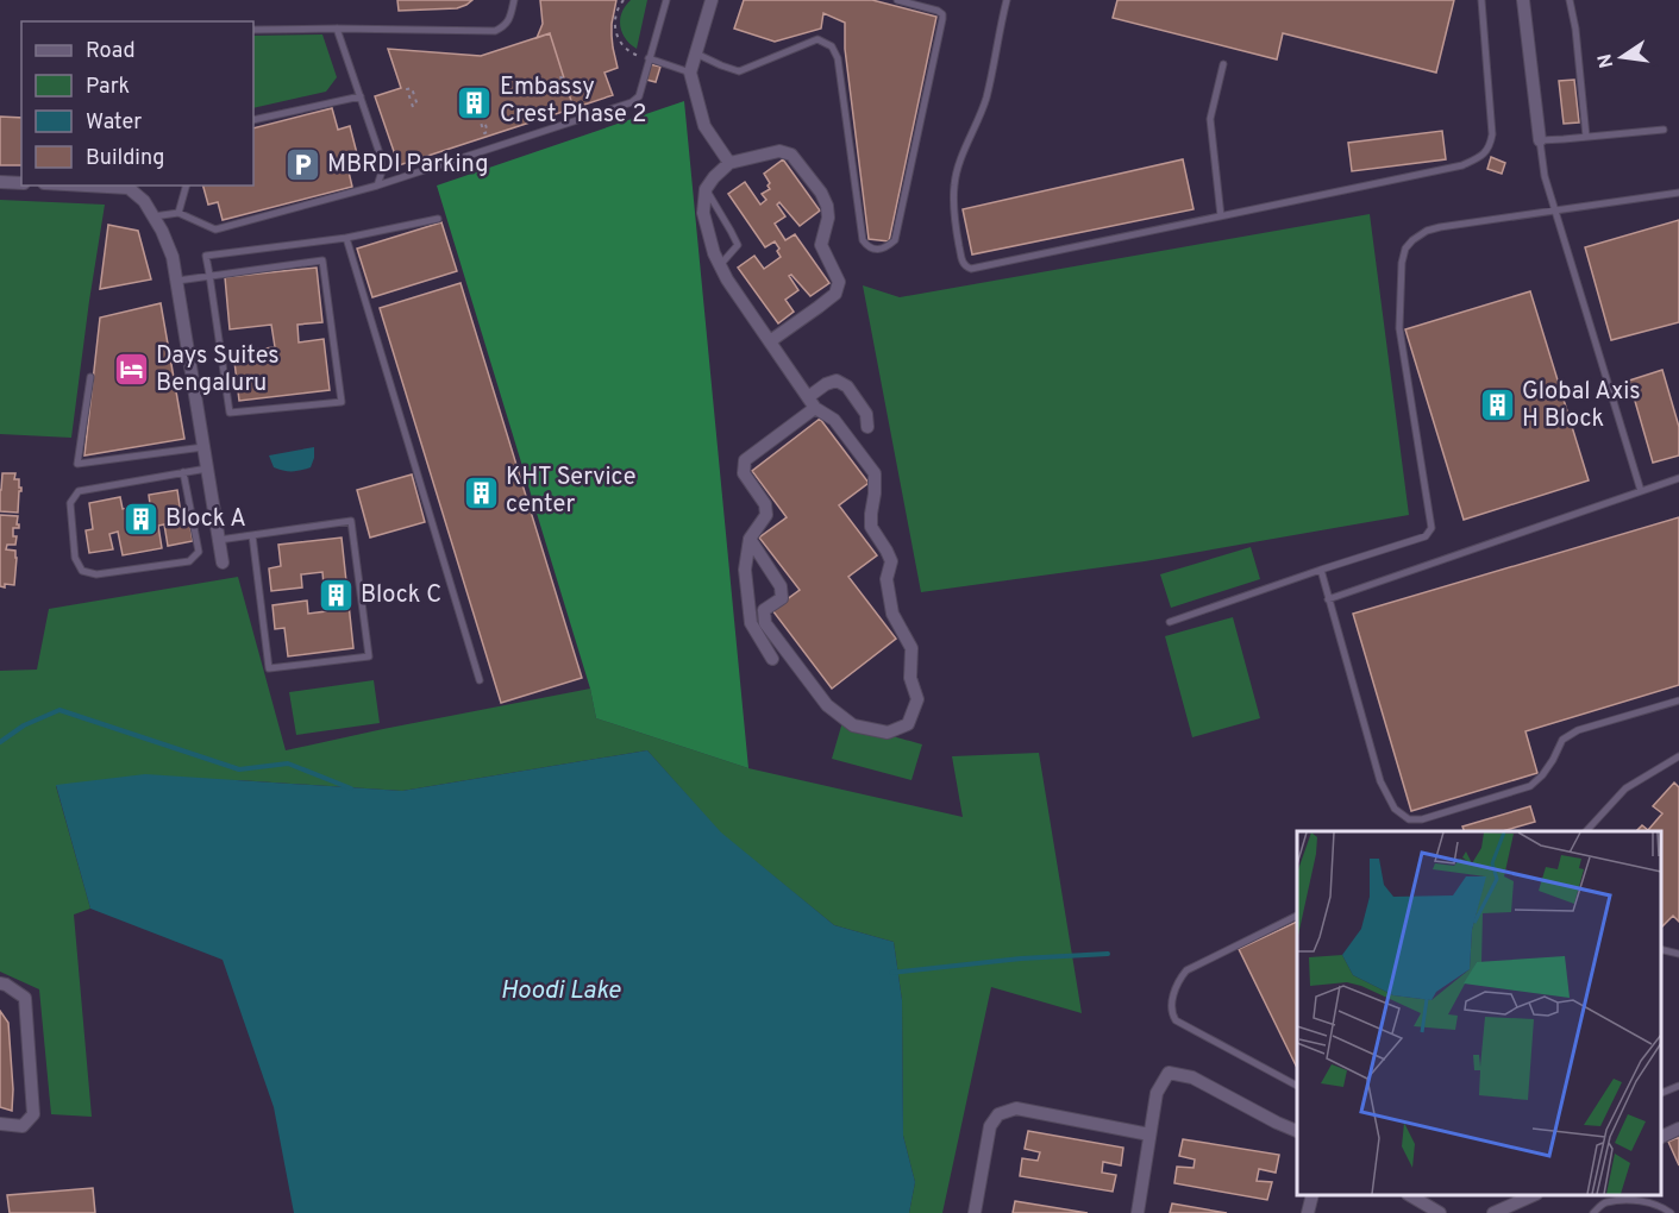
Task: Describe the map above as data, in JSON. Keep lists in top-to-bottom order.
{
  "water": ["Hoodi Lake"],
  "places": {
    "building": [
      "Embassy Crest Phase 2",
      "Global Axis H Block",
      "KHT Service center",
      "Block A",
      "Block C"
    ],
    "parking": ["MBRDI Parking"],
    "hotel": ["Days Suites Bengaluru"]
  },
  "legend": [
    "Road",
    "Park",
    "Water",
    "Building"
  ],
  "north": "left"
}
